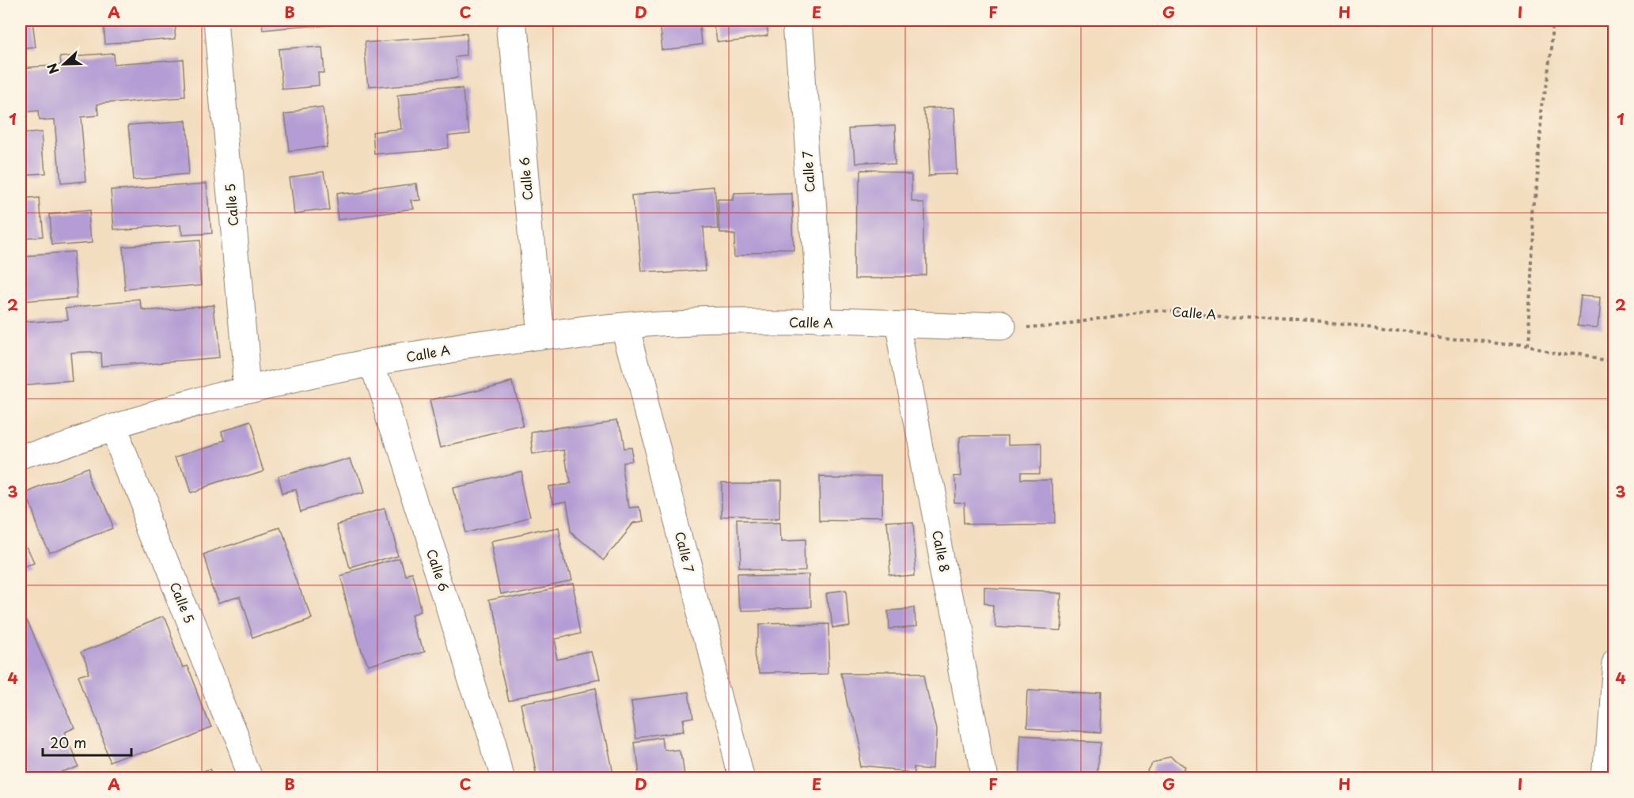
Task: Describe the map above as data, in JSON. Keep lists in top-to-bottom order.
{
  "streets": {
    "street": [
      "Calle 7",
      "Calle 6",
      "Calle 5",
      "Calle A",
      "Calle 8"
    ]
  },
  "crossings": [
    ["Calle 7", "Calle A"],
    ["Calle 6", "Calle A"],
    ["Calle 5", "Calle A"],
    ["Calle A", "Calle 8"]
  ],
  "scale_bar": "20 m",
  "north": "left",
  "grid": {
    "columns": [
      "A",
      "B",
      "C",
      "D",
      "E",
      "F",
      "G",
      "H",
      "I"
    ],
    "rows": [
      "1",
      "2",
      "3",
      "4"
    ]
  }
}
